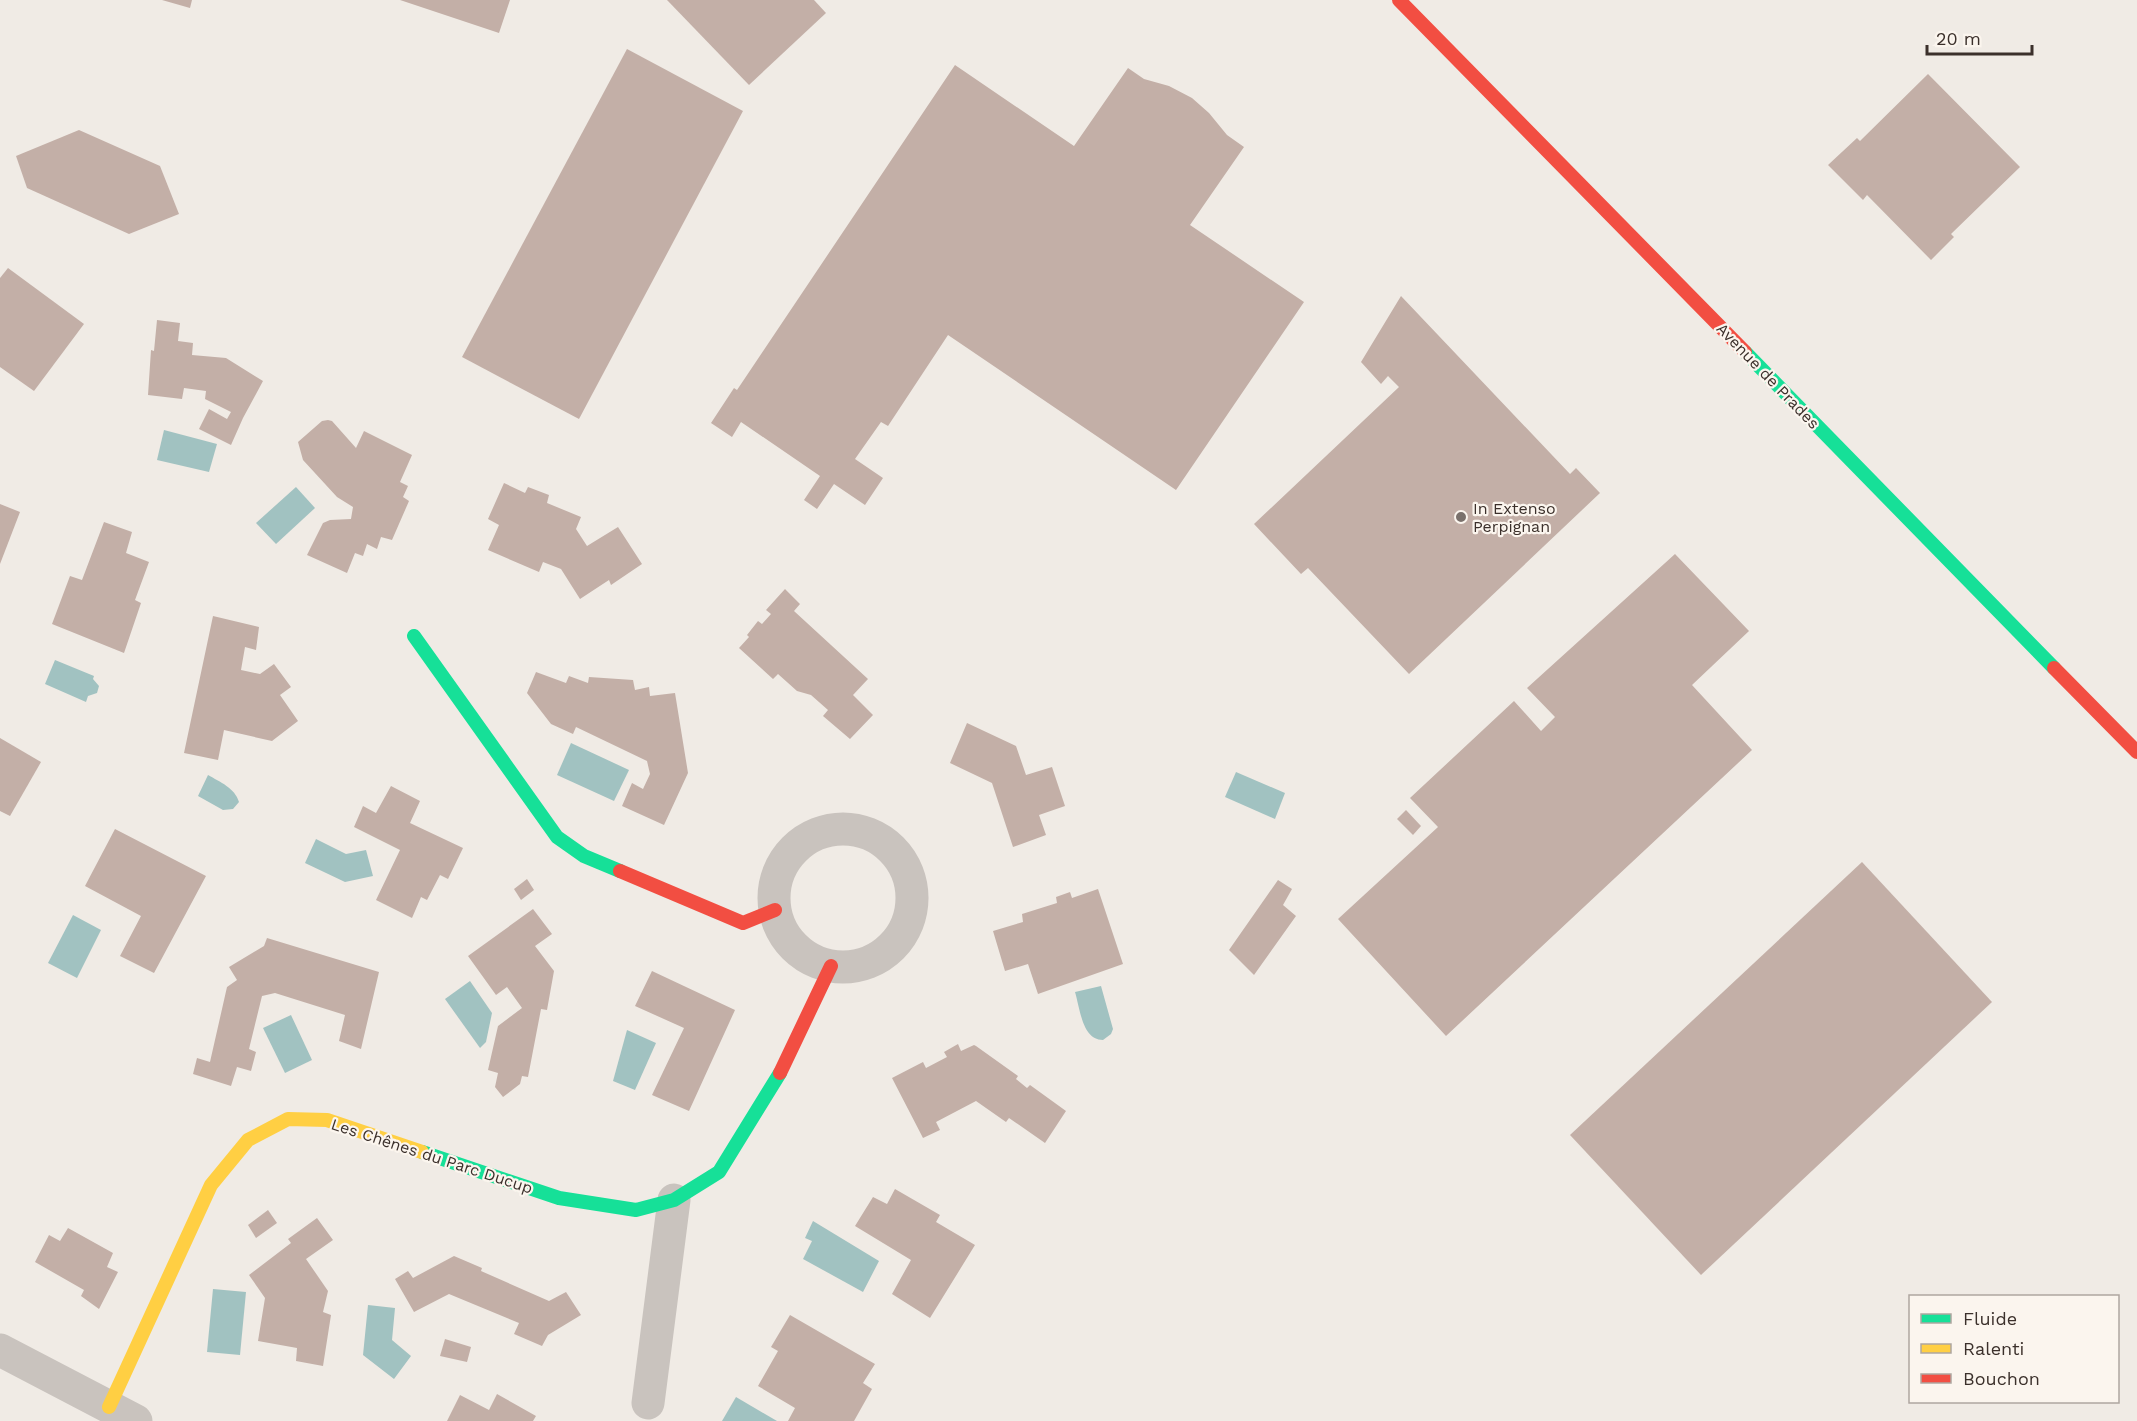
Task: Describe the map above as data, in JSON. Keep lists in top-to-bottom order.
{
  "streets": {
    "street": ["Avenue de Prades", "Les Chênes du Parc Ducup"]
  },
  "places": ["In Extenso Perpignan"],
  "legend": ["Fluide", "Ralenti", "Bouchon"],
  "scale_bar": "20 m"
}
